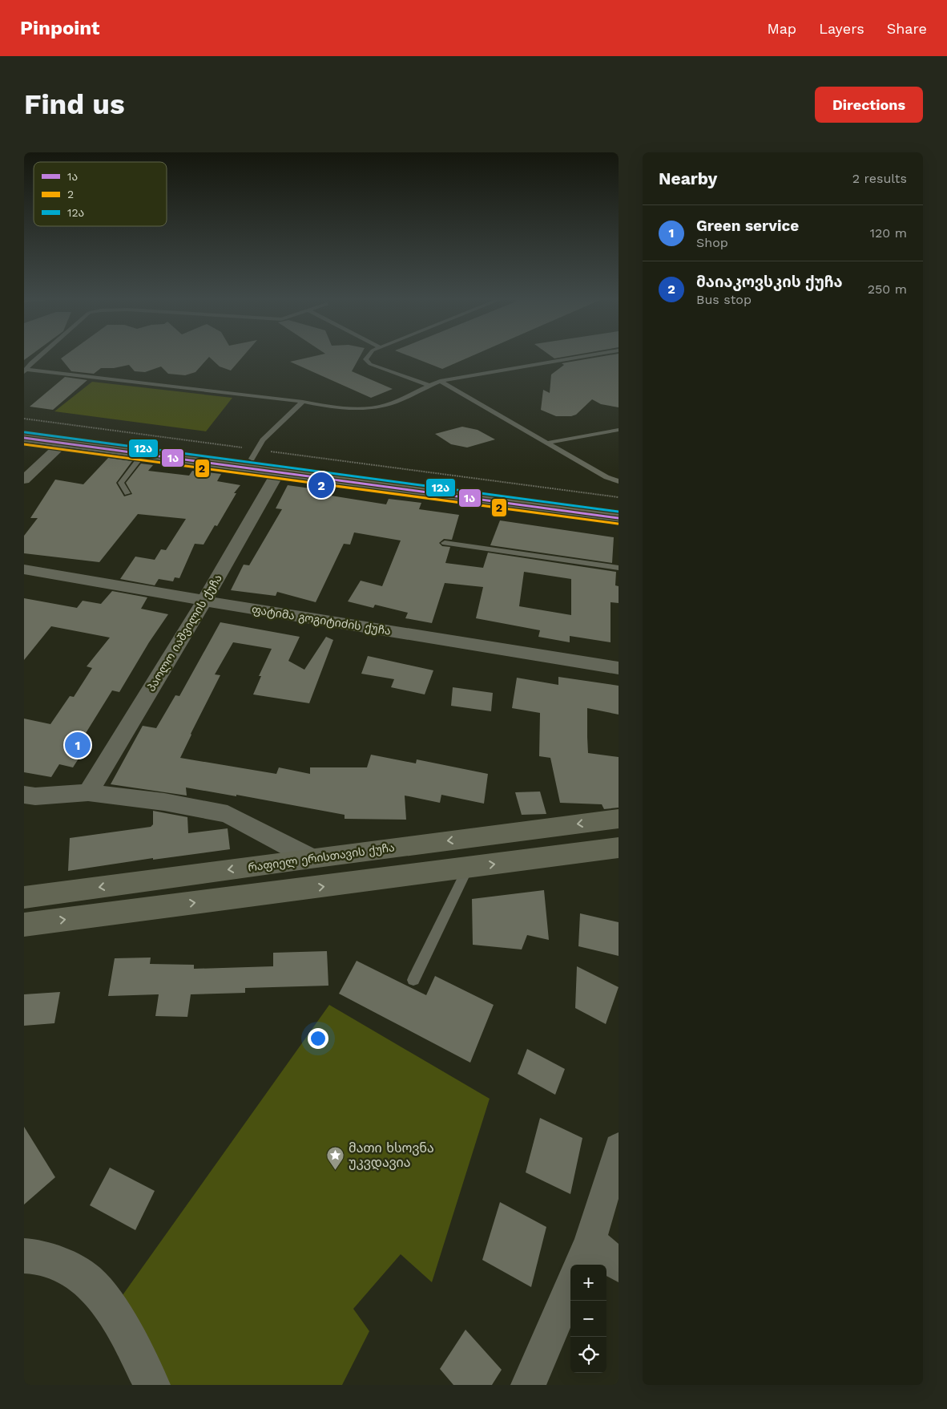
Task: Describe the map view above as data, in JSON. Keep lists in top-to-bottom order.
{
  "streets": {
    "main road": ["რაფიელ ერისთავის ქუჩა"],
    "street": ["ფატიმა გოგიტიძის ქუჩა", "პაოლო იაშვილის ქუჩა"]
  },
  "crossings": [
    ["ფატიმა გოგიტიძის ქუჩა", "პაოლო იაშვილის ქუჩა"]
  ],
  "places": {
    "place": ["მათი ხსოვნა უკვდავია"]
  },
  "lines": ["transit line 12ა", "transit line 1ა", "transit line 2"],
  "legend": ["1ა", "2", "12ა"],
  "page": {
    "header": "Pinpoint",
    "nav": ["Map", "Layers", "Share"],
    "buttons": "Directions",
    "title": "Find us",
    "heading": ["Nearby", "2 results"],
    "list": [
      {
        "mark": "1",
        "name": "Green service",
        "note": "Shop",
        "value": "120 m"
      },
      {
        "mark": "2",
        "name": "მაიაკოვსკის ქუჩა",
        "note": "Bus stop",
        "value": "250 m"
      }
    ],
    "pins": ["2", "1"],
    "map_buttons": ["+", "−"]
  }
}
